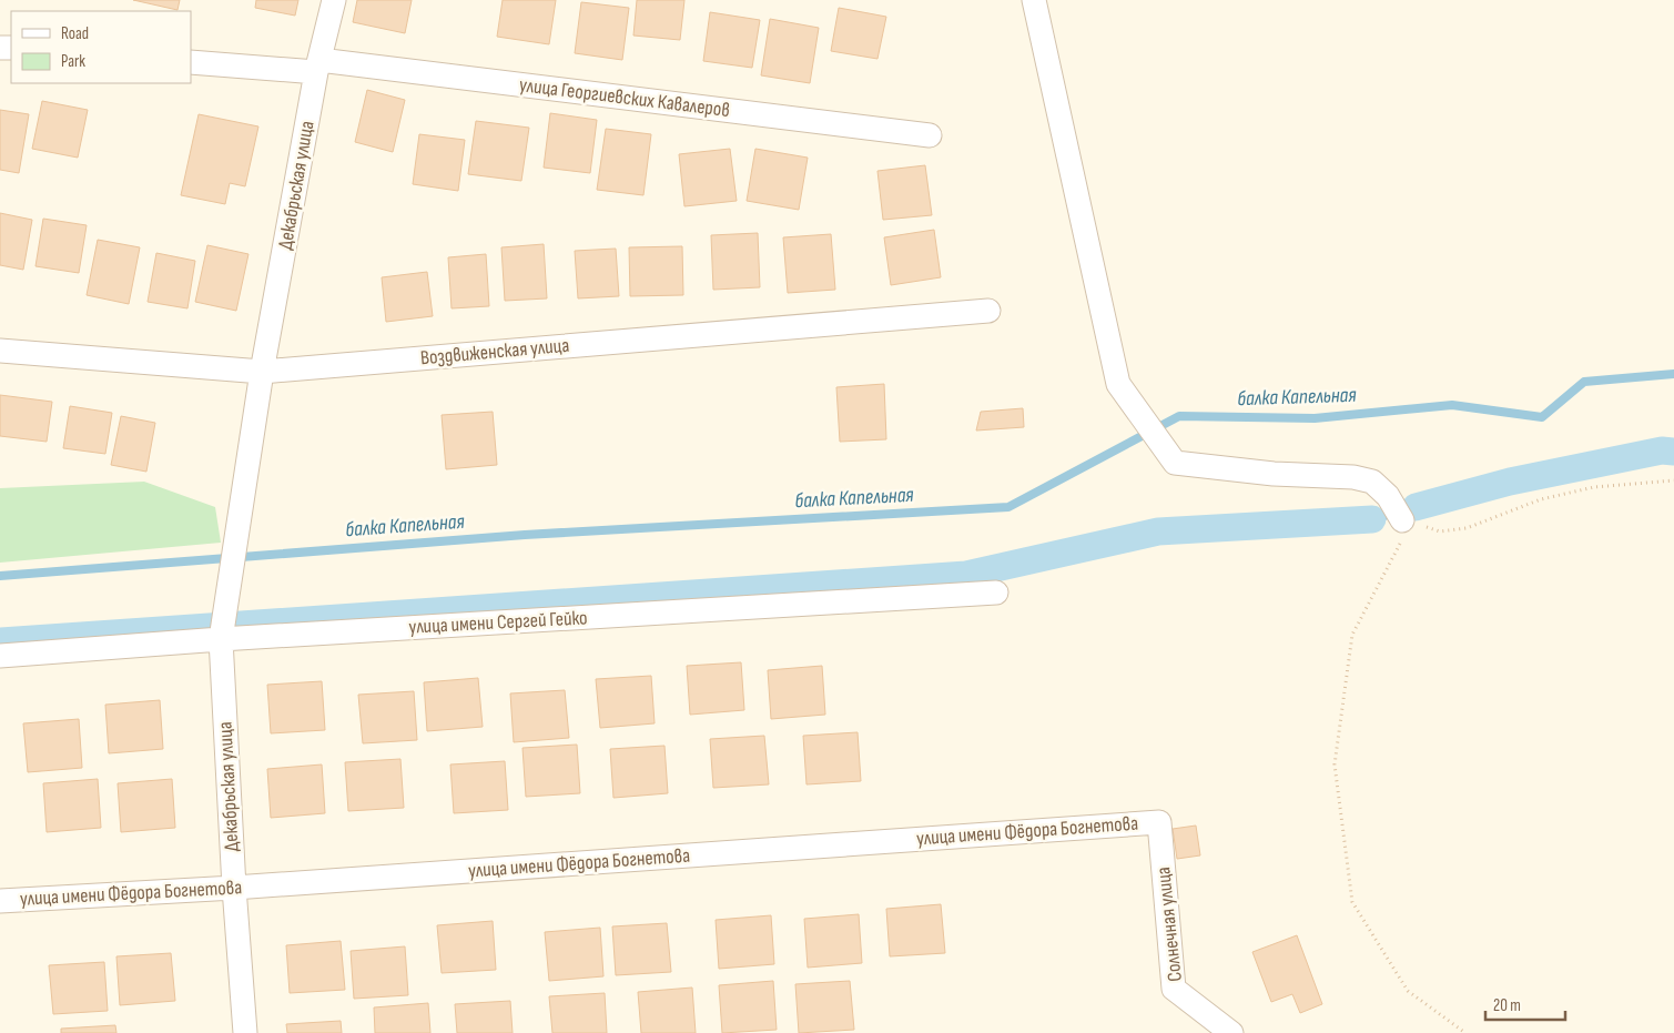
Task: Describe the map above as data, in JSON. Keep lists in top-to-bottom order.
{
  "streets": {
    "street": [
      "улица Георгиевских Кавалеров",
      "Декабрьская улица",
      "Воздвиженская улица",
      "улица имени Сергей Гейко",
      "улица имени Фёдора Богнетова",
      "Солнечная улица"
    ]
  },
  "crossings": [
    ["улица Георгиевских Кавалеров", "Декабрьская улица"],
    ["Декабрьская улица", "Воздвиженская улица"],
    ["Декабрьская улица", "улица имени Сергей Гейко"],
    ["Декабрьская улица", "улица имени Фёдора Богнетова"],
    ["улица имени Фёдора Богнетова", "Солнечная улица"]
  ],
  "water": ["балка Капельная"],
  "legend": ["Road", "Park"],
  "scale_bar": "20 m"
}
